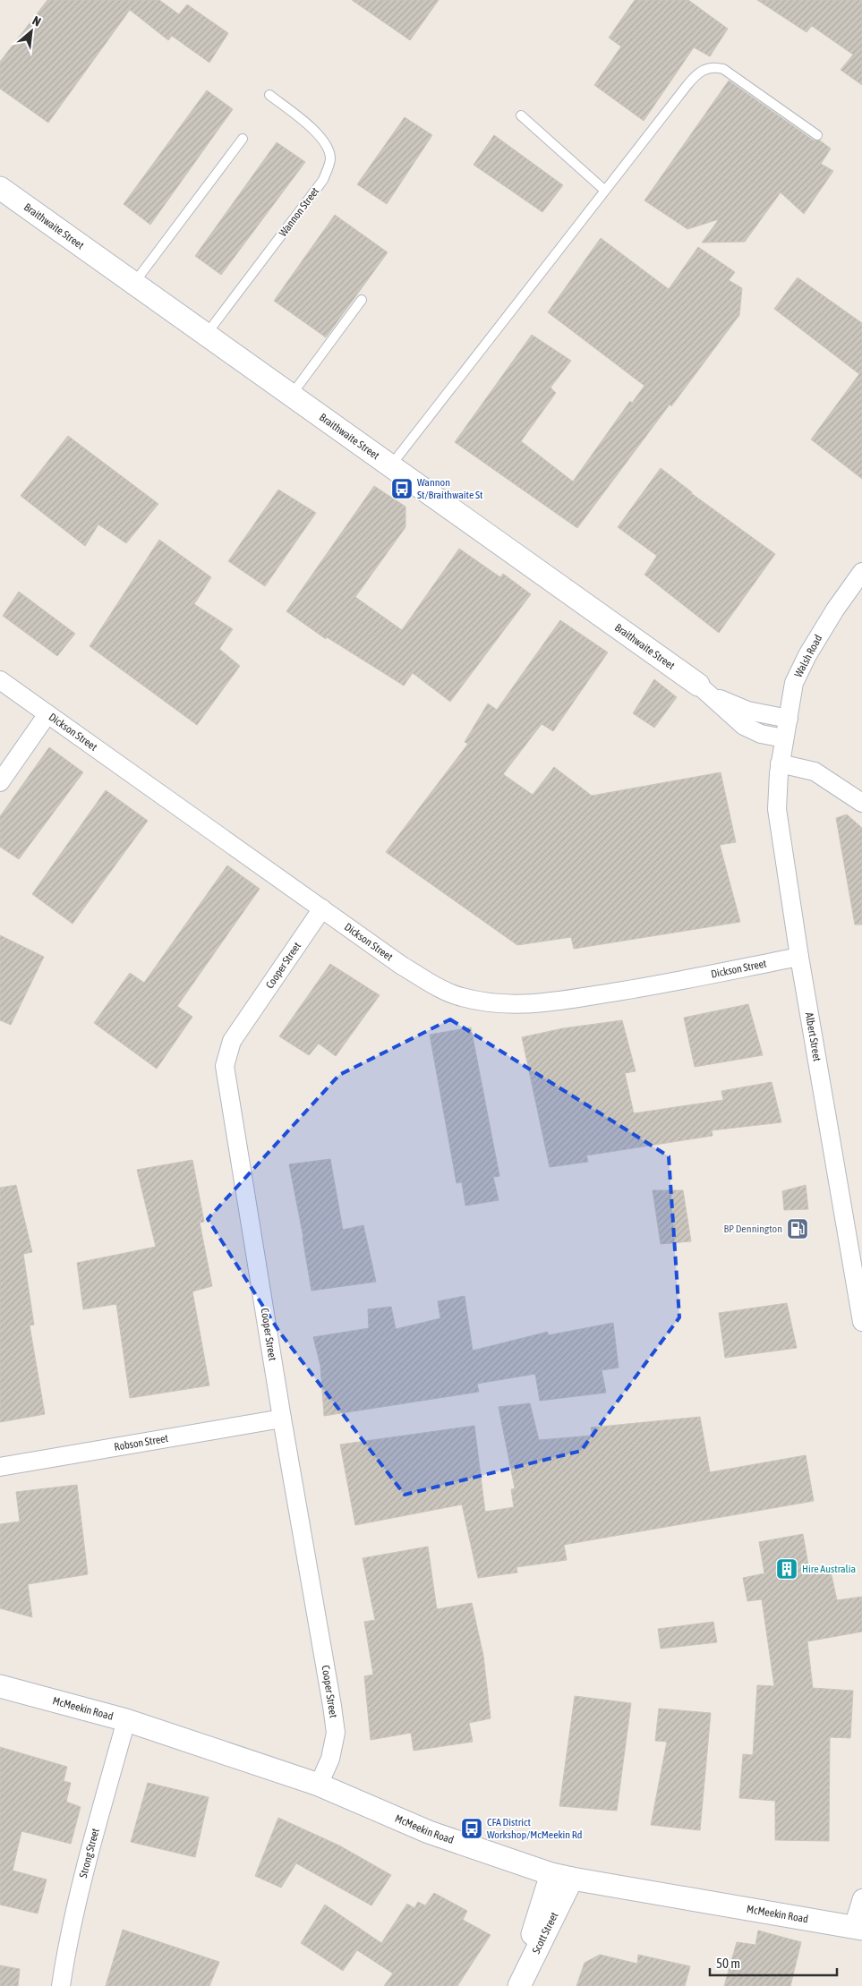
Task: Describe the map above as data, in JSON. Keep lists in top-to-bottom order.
{
  "streets": {
    "street": [
      "Braithwaite Street",
      "Walsh Road",
      "Dickson Street",
      "Cooper Street",
      "Albert Street",
      "Robson Street",
      "McMeekin Road",
      "Strong Street",
      "Scott Street"
    ],
    "lane": ["Wannon Street"]
  },
  "crossings": [
    ["Wannon Street", "Braithwaite Street"],
    ["Braithwaite Street", "Walsh Road"],
    ["Braithwaite Street", "Albert Street"],
    ["Walsh Road", "Albert Street"],
    ["Dickson Street", "Cooper Street"],
    ["Dickson Street", "Albert Street"],
    ["Cooper Street", "Robson Street"],
    ["Cooper Street", "McMeekin Road"],
    ["McMeekin Road", "Strong Street"],
    ["McMeekin Road", "Scott Street"]
  ],
  "places": {
    "bus stop": ["Wannon St/Braithwaite St", "CFA District Workshop/McMeekin Rd"],
    "fuel station": ["BP Dennington"],
    "building": ["Hire Australia"]
  },
  "scale_bar": "50 m",
  "north": "top right"
}
